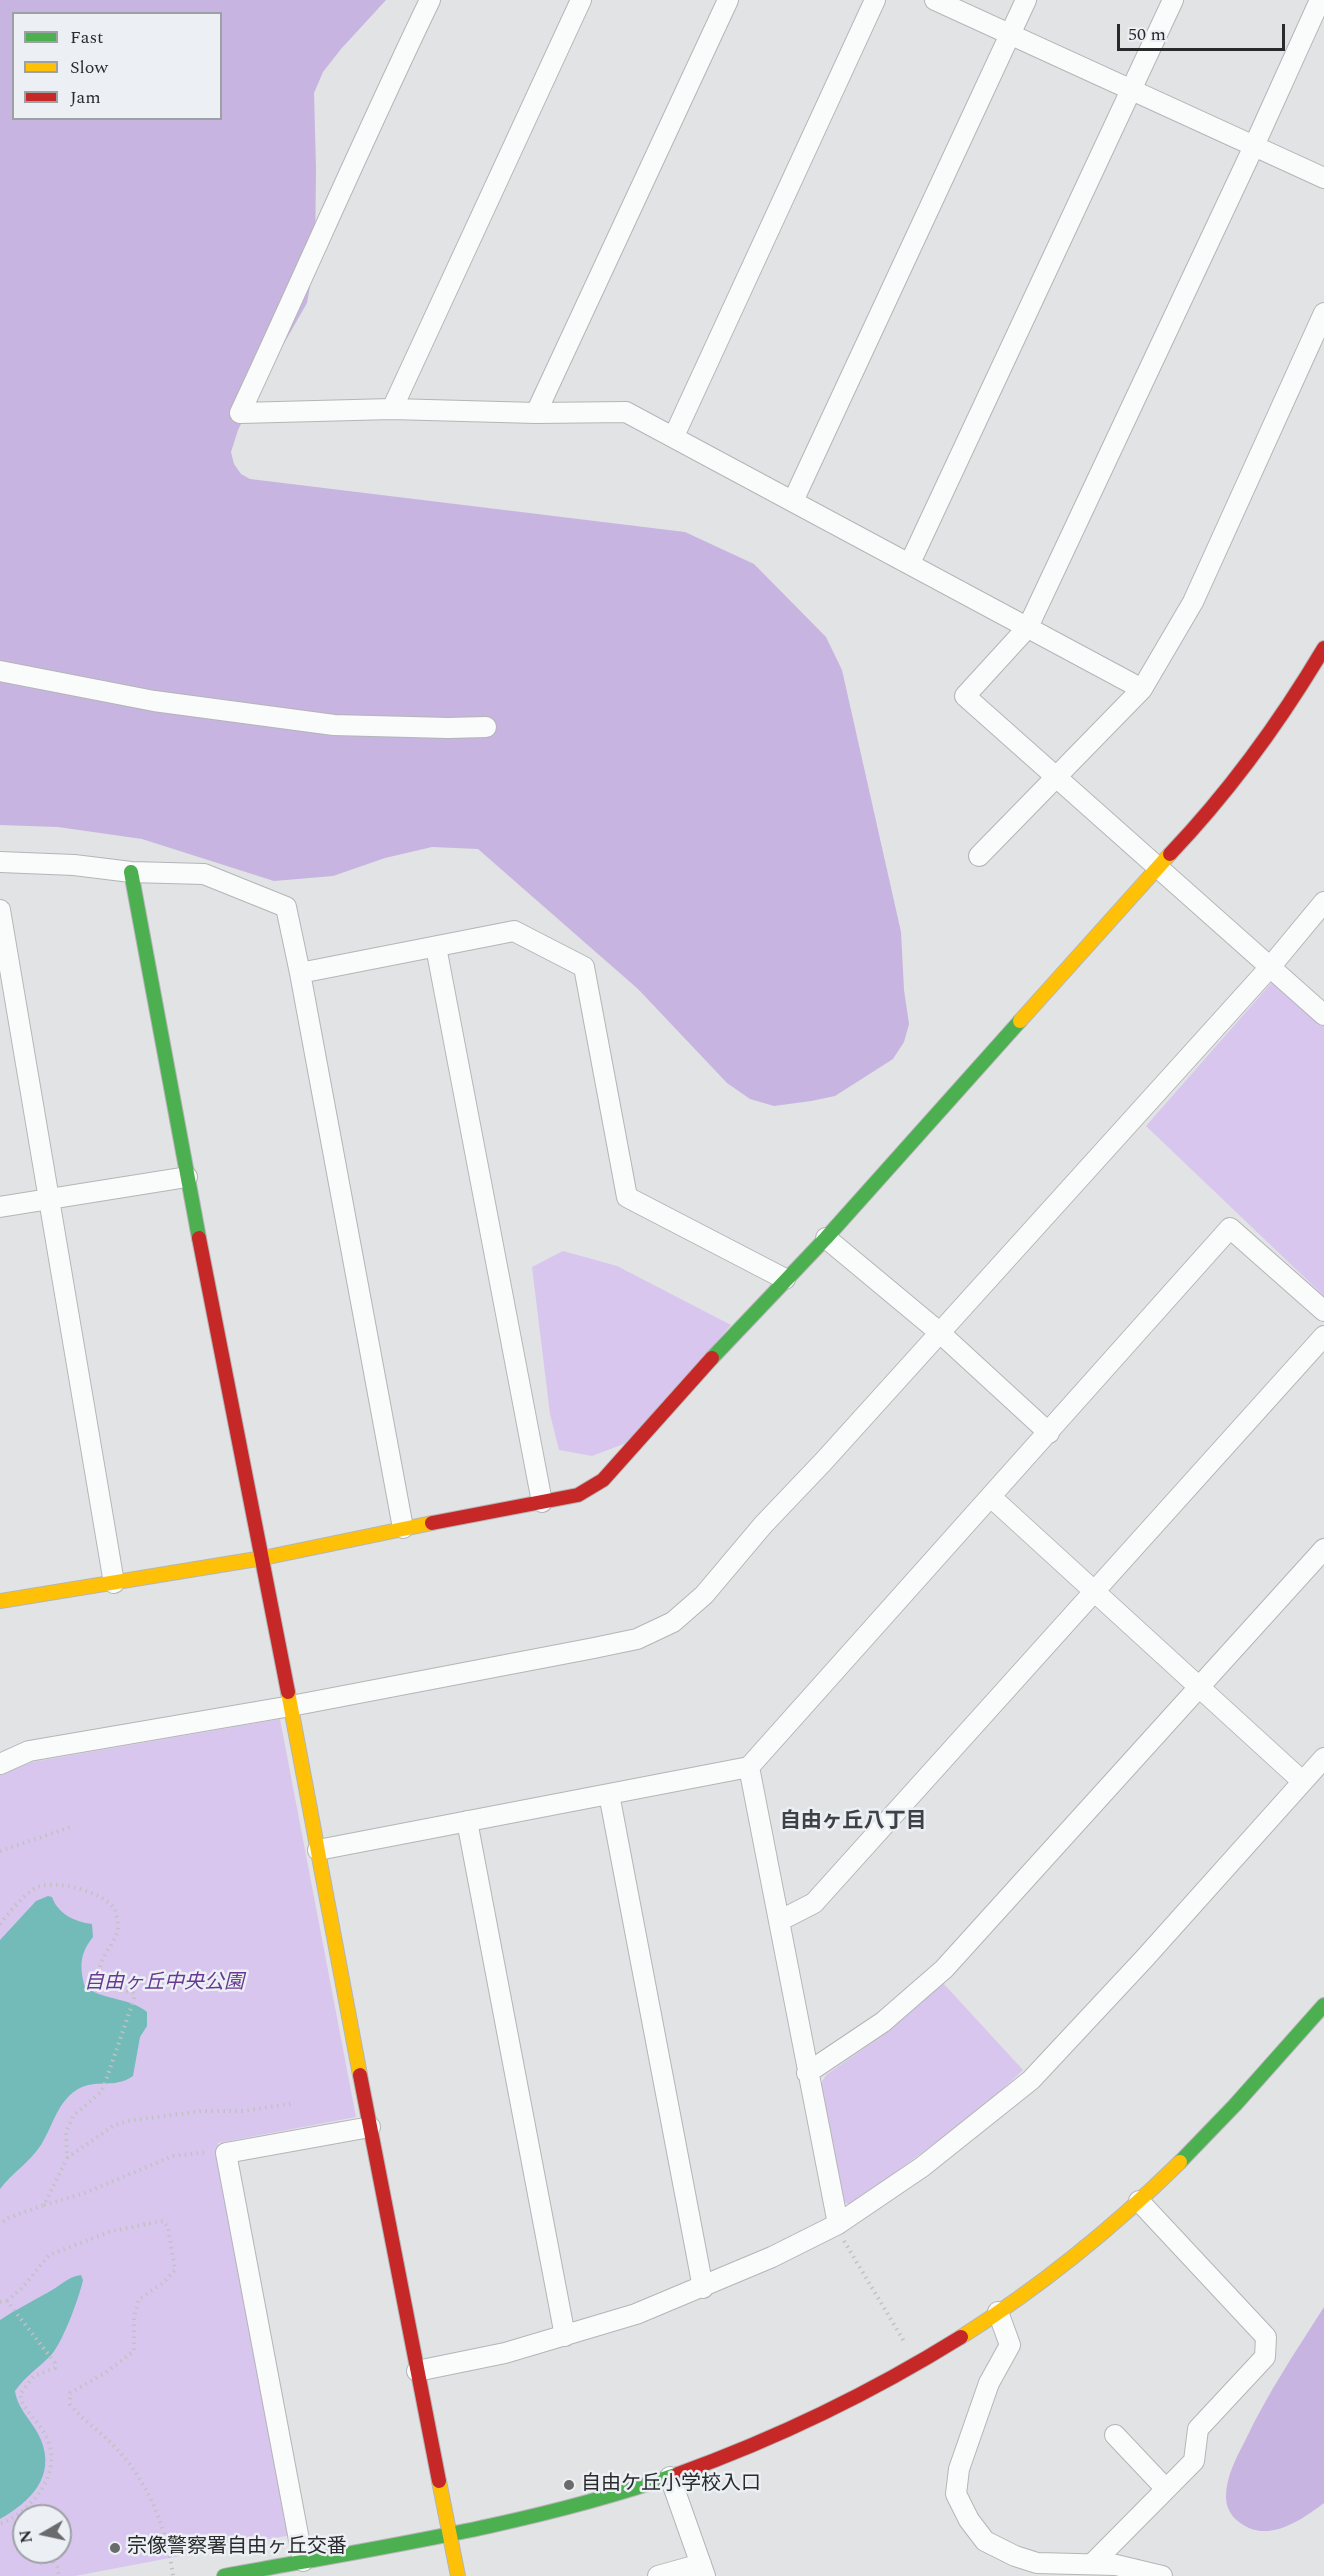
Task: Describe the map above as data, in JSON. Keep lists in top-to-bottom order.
{
  "districts": ["自由ヶ丘八丁目"],
  "parks": ["自由ヶ丘中央公園"],
  "places": ["自由ケ丘小学校入口", "宗像警察署自由ヶ丘交番"],
  "legend": ["Fast", "Slow", "Jam"],
  "scale_bar": "50 m",
  "north": "left"
}
